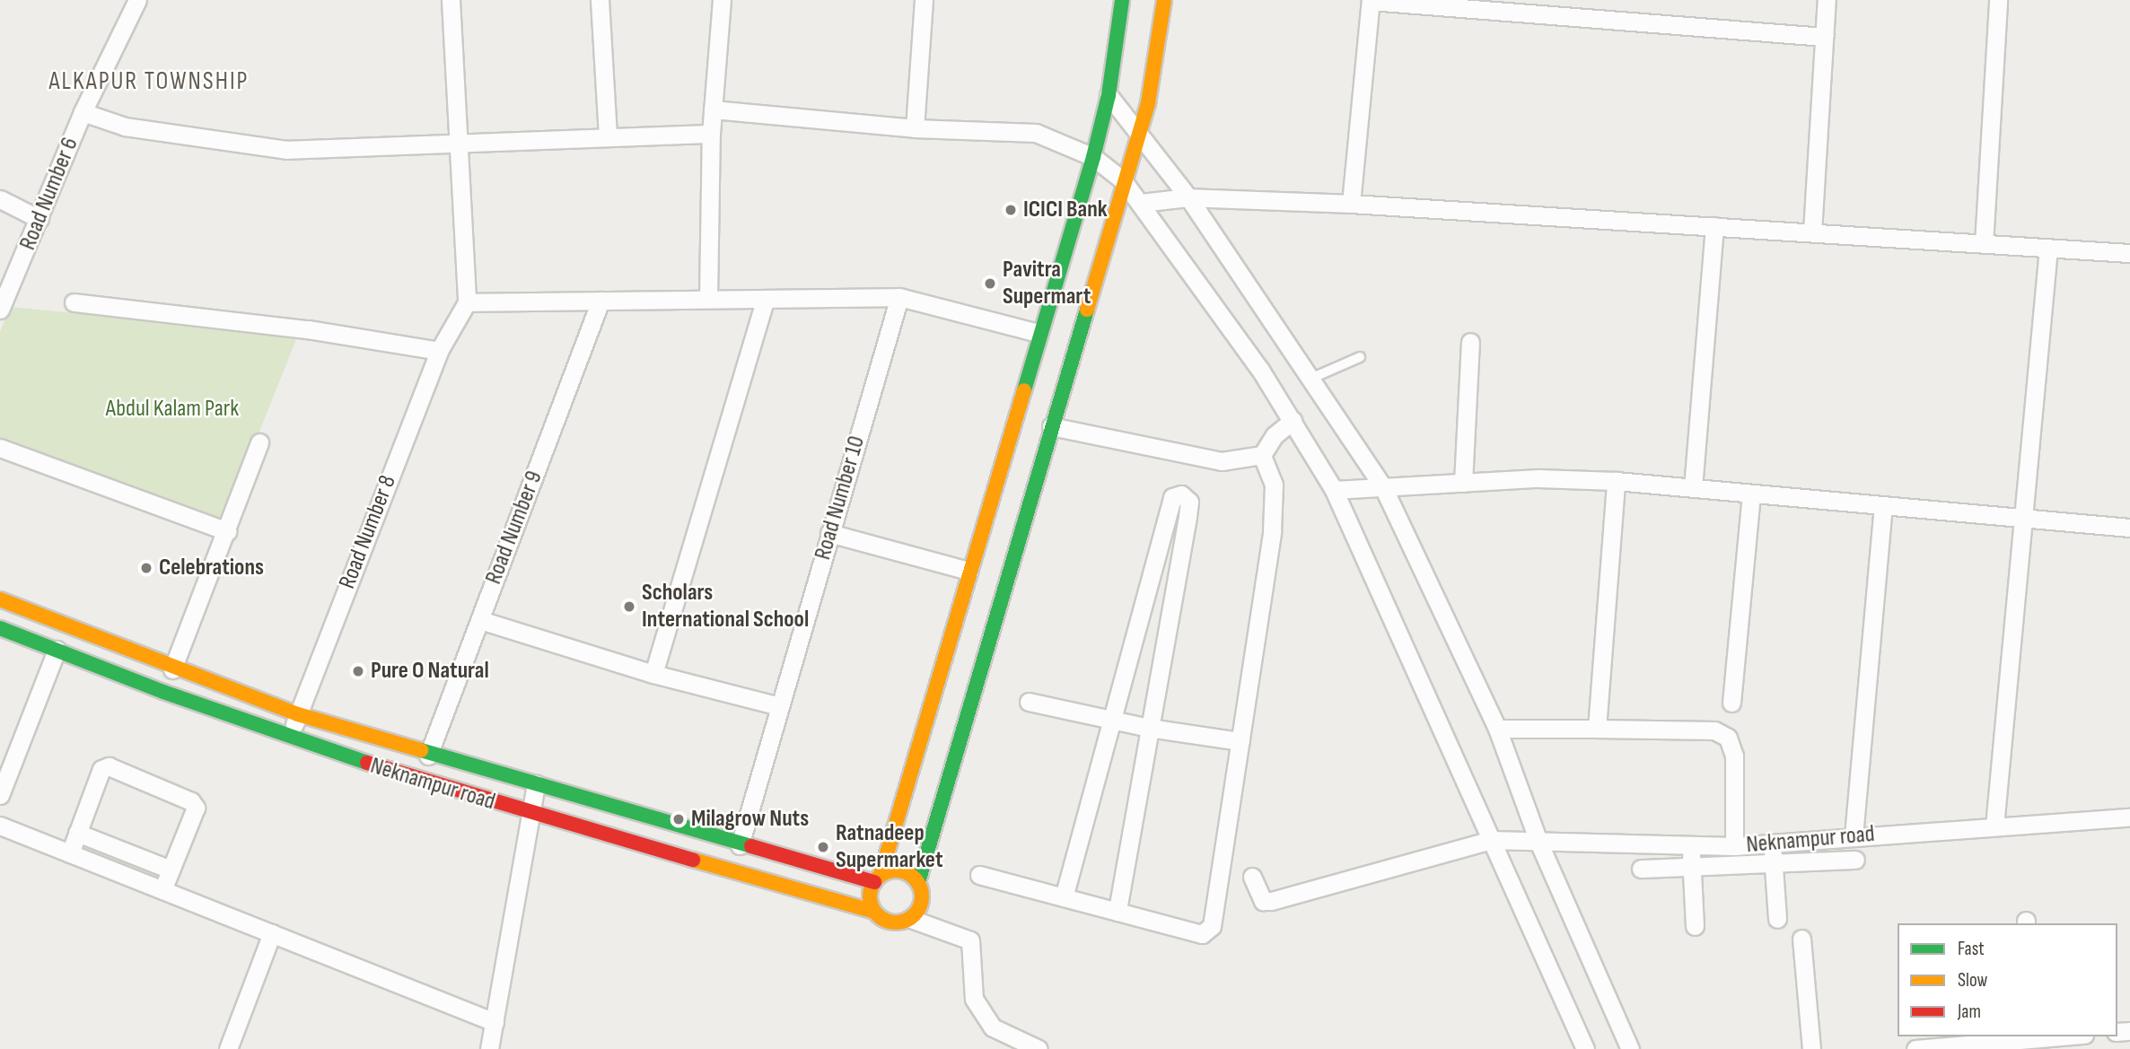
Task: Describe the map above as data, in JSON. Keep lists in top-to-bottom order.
{
  "streets": {
    "street": [
      "Road Number 6",
      "Road Number 10",
      "Road Number 9",
      "Road Number 8",
      "Neknampur road"
    ]
  },
  "crossings": [
    ["Road Number 10", "Neknampur road"],
    ["Road Number 9", "Neknampur road"],
    ["Road Number 8", "Neknampur road"]
  ],
  "districts": ["ALKAPUR TOWNSHIP"],
  "parks": ["Abdul Kalam Park"],
  "places": [
    "ICICI Bank",
    "Pavitra Supermart",
    "Celebrations",
    "Scholars International School",
    "Pure O Natural",
    "Milagrow Nuts",
    "Ratnadeep Supermarket"
  ],
  "legend": ["Fast", "Slow", "Jam"]
}
